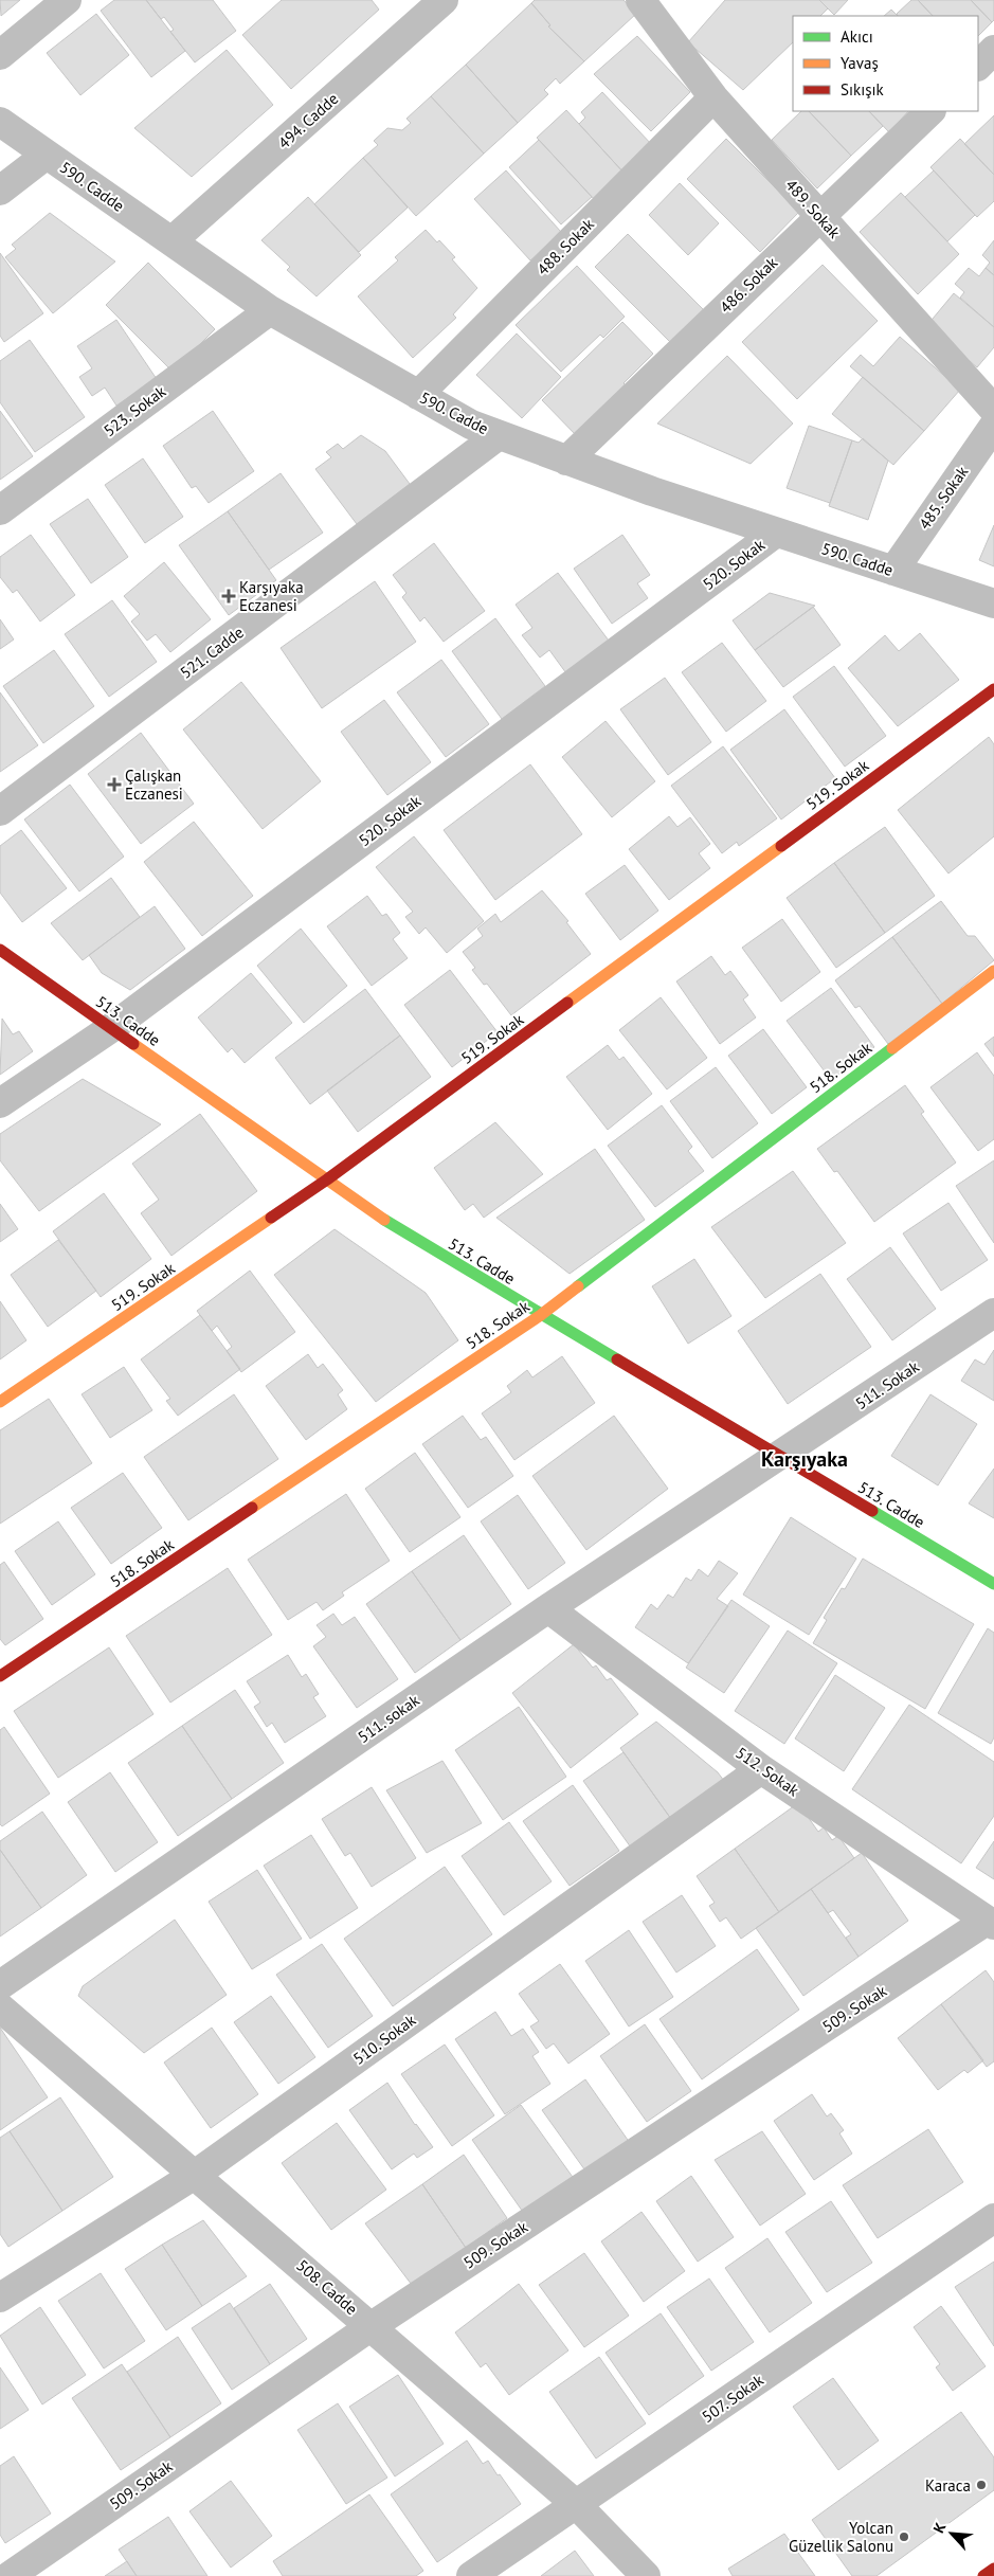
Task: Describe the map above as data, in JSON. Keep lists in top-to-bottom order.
{
  "streets": {
    "street": [
      "494. Cadde",
      "590. Cadde",
      "489. Sokak",
      "488. Sokak",
      "486. Sokak",
      "523. Sokak",
      "485. Sokak",
      "520. Sokak",
      "521. Cadde",
      "519. Sokak",
      "513. Cadde",
      "518. Sokak",
      "511. Sokak",
      "511. sokak",
      "512. Sokak",
      "509. Sokak",
      "510. Sokak",
      "508. Cadde",
      "507. Sokak"
    ]
  },
  "crossings": [
    ["494. Cadde", "590. Cadde"],
    ["590. Cadde", "488. Sokak"],
    ["590. Cadde", "486. Sokak"],
    ["590. Cadde", "523. Sokak"],
    ["590. Cadde", "485. Sokak"],
    ["590. Cadde", "520. Sokak"],
    ["590. Cadde", "521. Cadde"],
    ["489. Sokak", "488. Sokak"],
    ["489. Sokak", "486. Sokak"],
    ["520. Sokak", "513. Cadde"],
    ["519. Sokak", "513. Cadde"],
    ["513. Cadde", "518. Sokak"],
    ["513. Cadde", "511. Sokak"],
    ["513. Cadde", "511. sokak"],
    ["511. Sokak", "511. sokak"],
    ["511. sokak", "512. Sokak"],
    ["512. Sokak", "509. Sokak"],
    ["512. Sokak", "510. Sokak"],
    ["509. Sokak", "508. Cadde"],
    ["510. Sokak", "508. Cadde"],
    ["508. Cadde", "507. Sokak"]
  ],
  "districts": ["Karşıyaka"],
  "places": {
    "health": ["Karşıyaka Eczanesi", "Çalışkan Eczanesi"],
    "other": ["Karaca", "Yolcan Güzellik Salonu"]
  },
  "legend": ["Akıcı", "Yavaş", "Sıkışık"],
  "north": "top left"
}
